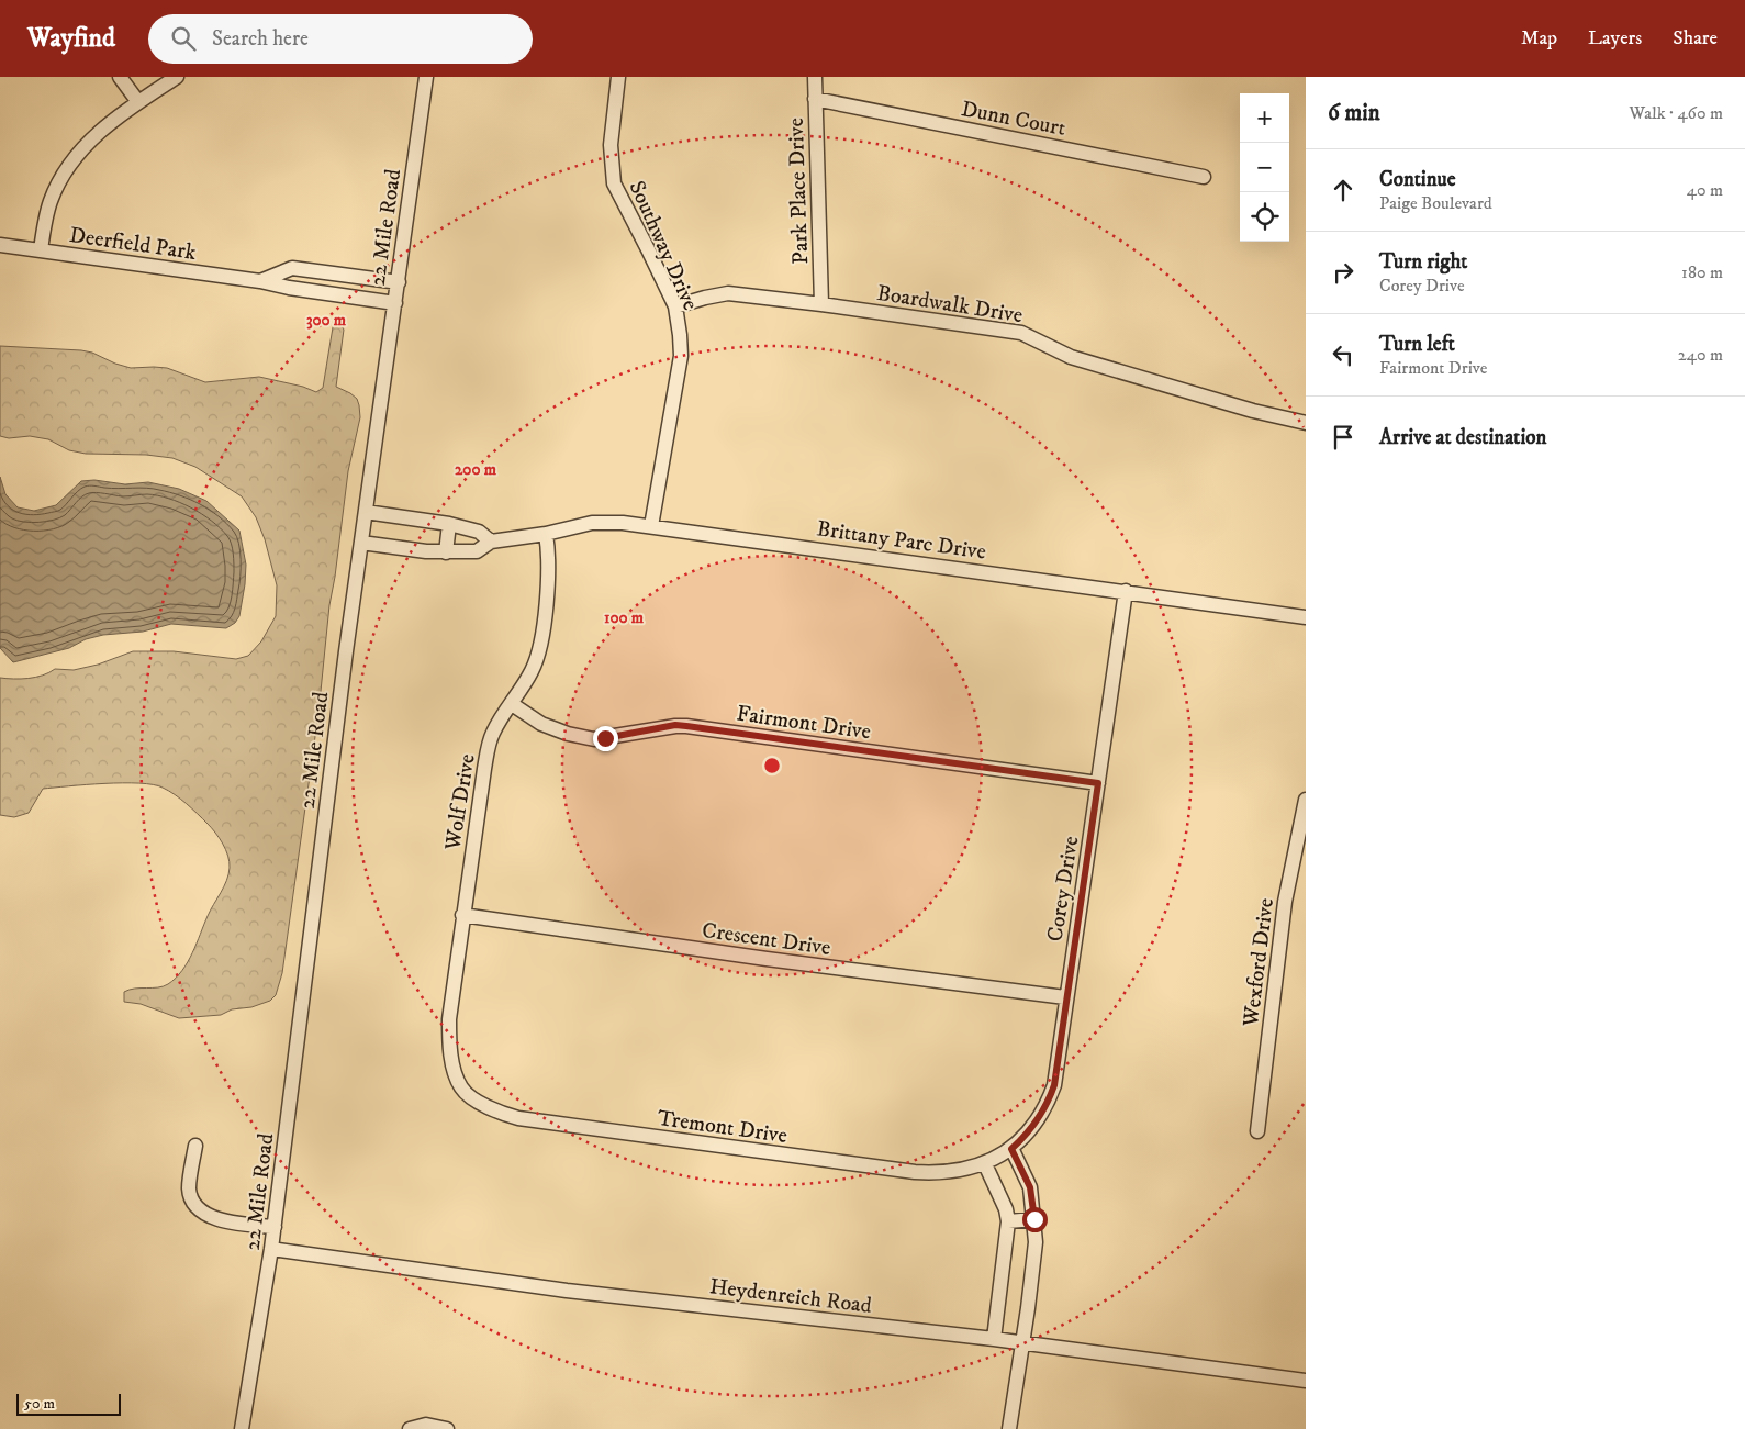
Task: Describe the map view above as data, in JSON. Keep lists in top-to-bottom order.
{
  "streets": {
    "street": [
      "Dunn Court",
      "Park Place Drive",
      "22 Mile Road",
      "Deerfield Park",
      "Southway Drive",
      "Boardwalk Drive",
      "Brittany Parc Drive",
      "Fairmont Drive",
      "Wolf Drive",
      "Corey Drive",
      "Crescent Drive",
      "Wexford Drive",
      "Tremont Drive",
      "Heydenreich Road"
    ]
  },
  "crossings": [
    ["Dunn Court", "Park Place Drive"],
    ["Park Place Drive", "Boardwalk Drive"],
    ["22 Mile Road", "Deerfield Park"],
    ["22 Mile Road", "Brittany Parc Drive"],
    ["22 Mile Road", "Heydenreich Road"],
    ["Southway Drive", "Boardwalk Drive"],
    ["Southway Drive", "Brittany Parc Drive"],
    ["Brittany Parc Drive", "Wolf Drive"],
    ["Brittany Parc Drive", "Corey Drive"],
    ["Fairmont Drive", "Wolf Drive"],
    ["Fairmont Drive", "Corey Drive"],
    ["Wolf Drive", "Crescent Drive"],
    ["Wolf Drive", "Tremont Drive"],
    ["Corey Drive", "Crescent Drive"],
    ["Corey Drive", "Tremont Drive"]
  ],
  "scale_bar": "50 m",
  "page": {
    "header": "Wayfind",
    "search": "Search here",
    "nav": ["Map", "Layers", "Share"],
    "heading": ["6 min", "Walk · 460 m"],
    "map_buttons": ["+", "−"],
    "list": [
      ["Continue", "Paige Boulevard", "40 m"],
      ["Turn right", "Corey Drive", "180 m"],
      ["Turn left", "Fairmont Drive", "240 m"],
      "Arrive at destination"
    ],
    "scale": "50 m"
  },
  "rings": ["300 m", "200 m", "100 m"]
}
